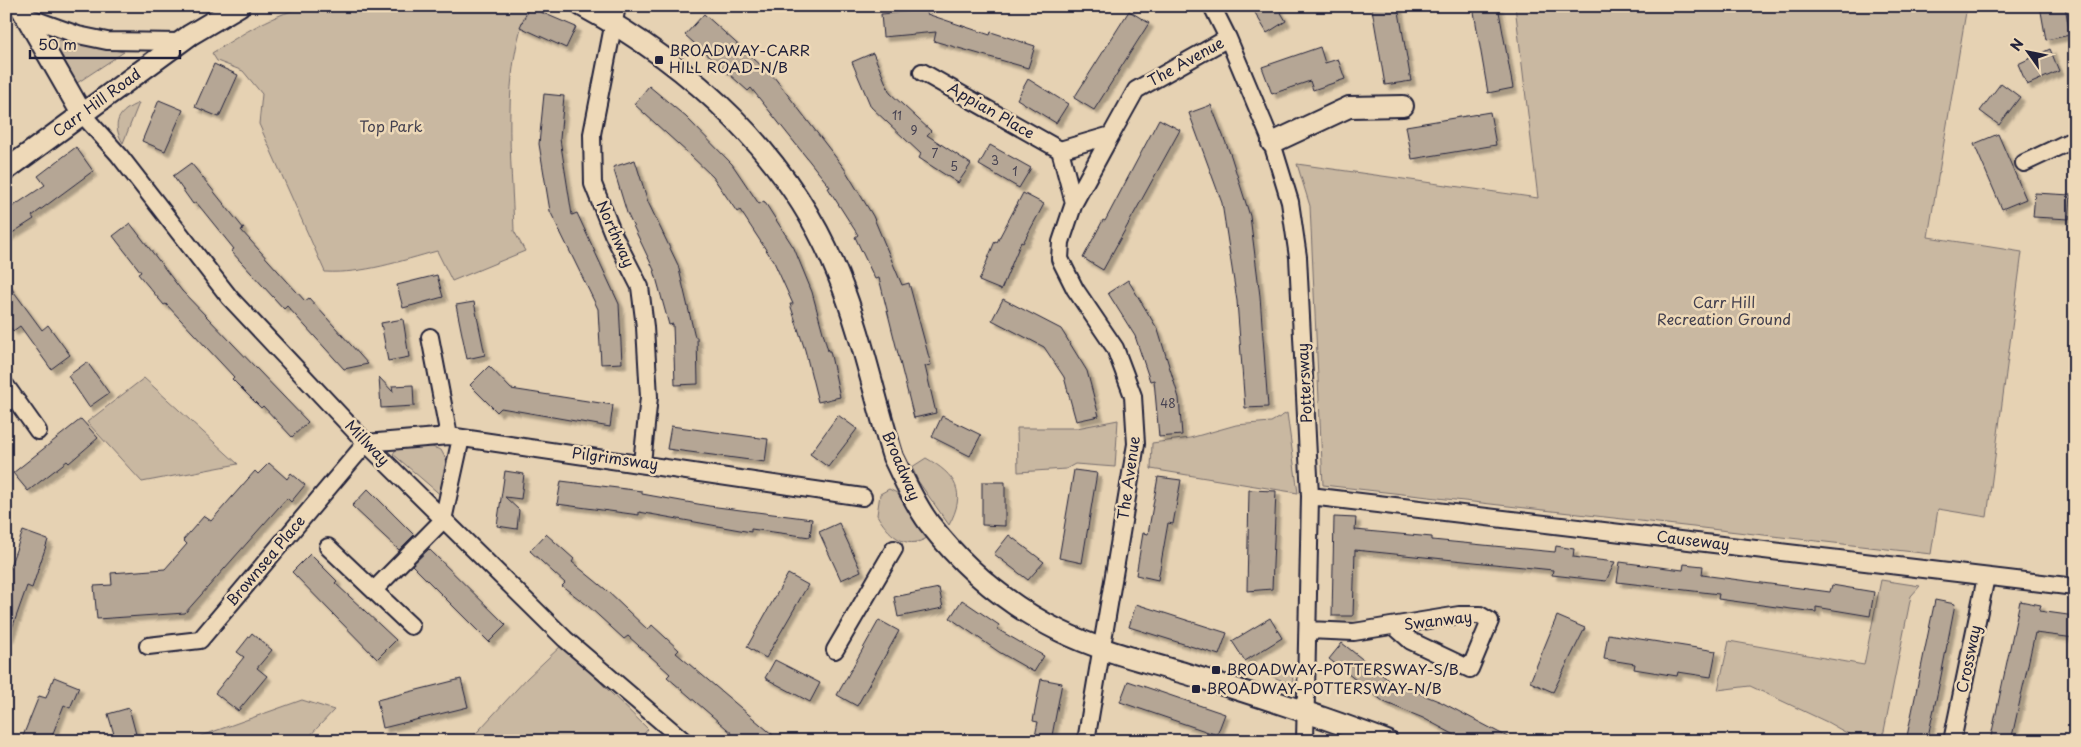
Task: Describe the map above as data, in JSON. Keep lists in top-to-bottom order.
{
  "streets": {
    "street": [
      "The Avenue",
      "Carr Hill Road",
      "Appian Place",
      "Northway",
      "Pottersway",
      "Millway",
      "Pilgrimsway",
      "Broadway",
      "Causeway",
      "Brownsea Place",
      "Swanway",
      "Crossway"
    ]
  },
  "crossings": [
    ["The Avenue", "Pottersway"],
    ["The Avenue", "Broadway"],
    ["Carr Hill Road", "Millway"],
    ["Northway", "Pilgrimsway"],
    ["Northway", "Broadway"],
    ["Pottersway", "Broadway"],
    ["Pottersway", "Causeway"],
    ["Pottersway", "Swanway"],
    ["Millway", "Pilgrimsway"],
    ["Millway", "Brownsea Place"],
    ["Pilgrimsway", "Brownsea Place"],
    ["Causeway", "Crossway"]
  ],
  "parks": ["Top Park", "Carr Hill Recreation Ground"],
  "places": {
    "transit": ["BROADWAY-CARR HILL ROAD-N/B", "BROADWAY-POTTERSWAY-S/B", "BROADWAY-POTTERSWAY-N/B"]
  },
  "house_numbers": [
    "11",
    "9",
    "7",
    "3",
    "5",
    "1",
    "48"
  ],
  "scale_bar": "50 m",
  "north": "top left"
}
